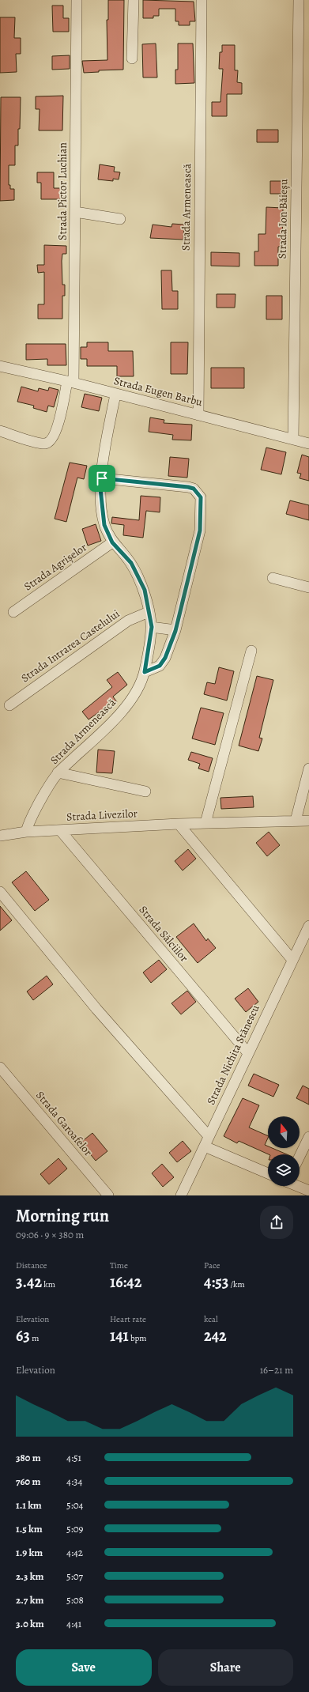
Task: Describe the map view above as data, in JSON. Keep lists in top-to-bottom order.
{
  "streets": {
    "street": [
      "Strada Pictor Luchian",
      "Strada Armenească",
      "Strada Ion Băieșu",
      "Strada Eugen Barbu",
      "Strada Agrișelor",
      "Strada Intrarea Castelului",
      "Strada Livezilor",
      "Strada Sălciilor",
      "Strada Nichita Stănescu",
      "Strada Garoafelor"
    ]
  },
  "crossings": [
    ["Strada Pictor Luchian", "Strada Eugen Barbu"],
    ["Strada Armenească", "Strada Eugen Barbu"],
    ["Strada Armenească", "Strada Agrișelor"],
    ["Strada Armenească", "Strada Intrarea Castelului"],
    ["Strada Armenească", "Strada Livezilor"],
    ["Strada Ion Băieșu", "Strada Eugen Barbu"],
    ["Strada Livezilor", "Strada Sălciilor"],
    ["Strada Sălciilor", "Strada Nichita Stănescu"]
  ],
  "north": "top",
  "page": {
    "heading": ["Morning run", "09:06 · 9 × 380 m"],
    "stats": [
      ["Distance", "3.42 km"],
      ["Time", "16:42"],
      ["Pace", "4:53 /km"],
      ["Elevation", "63 m"],
      ["Heart rate", "141 bpm"],
      ["kcal", "242"]
    ],
    "chart": ["Elevation", "16–21 m"],
    "list": [
      {
        "name": "380 m",
        "note": "4:51"
      },
      {
        "name": "760 m",
        "note": "4:34"
      },
      {
        "name": "1.1 km",
        "note": "5:04"
      },
      {
        "name": "1.5 km",
        "note": "5:09"
      },
      {
        "name": "1.9 km",
        "note": "4:42"
      },
      {
        "name": "2.3 km",
        "note": "5:07"
      },
      {
        "name": "2.7 km",
        "note": "5:08"
      },
      {
        "name": "3.0 km",
        "note": "4:41"
      }
    ],
    "buttons": ["Save", "Share"]
  }
}
